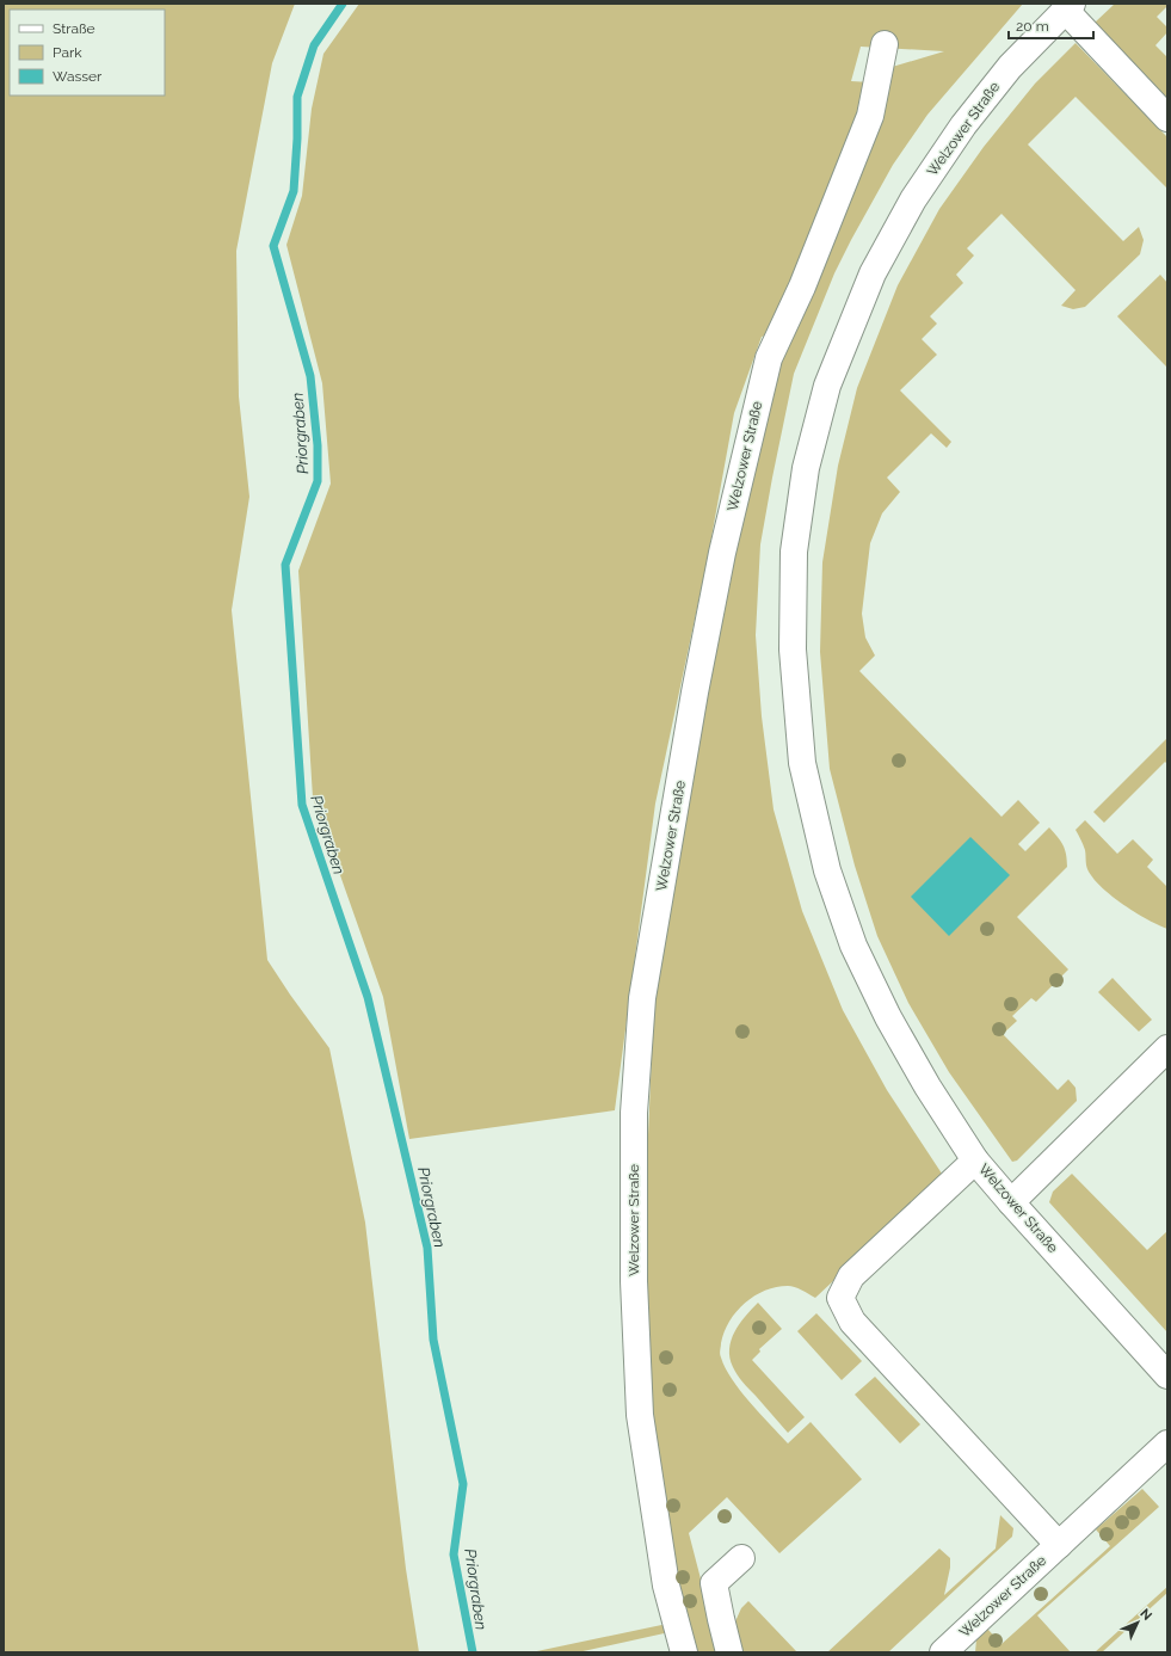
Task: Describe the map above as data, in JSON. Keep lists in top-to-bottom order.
{
  "streets": {
    "street": ["Welzower Straße"]
  },
  "water": ["Priorgraben"],
  "legend": ["Straße", "Park", "Wasser"],
  "scale_bar": "20 m",
  "north": "top right"
}
